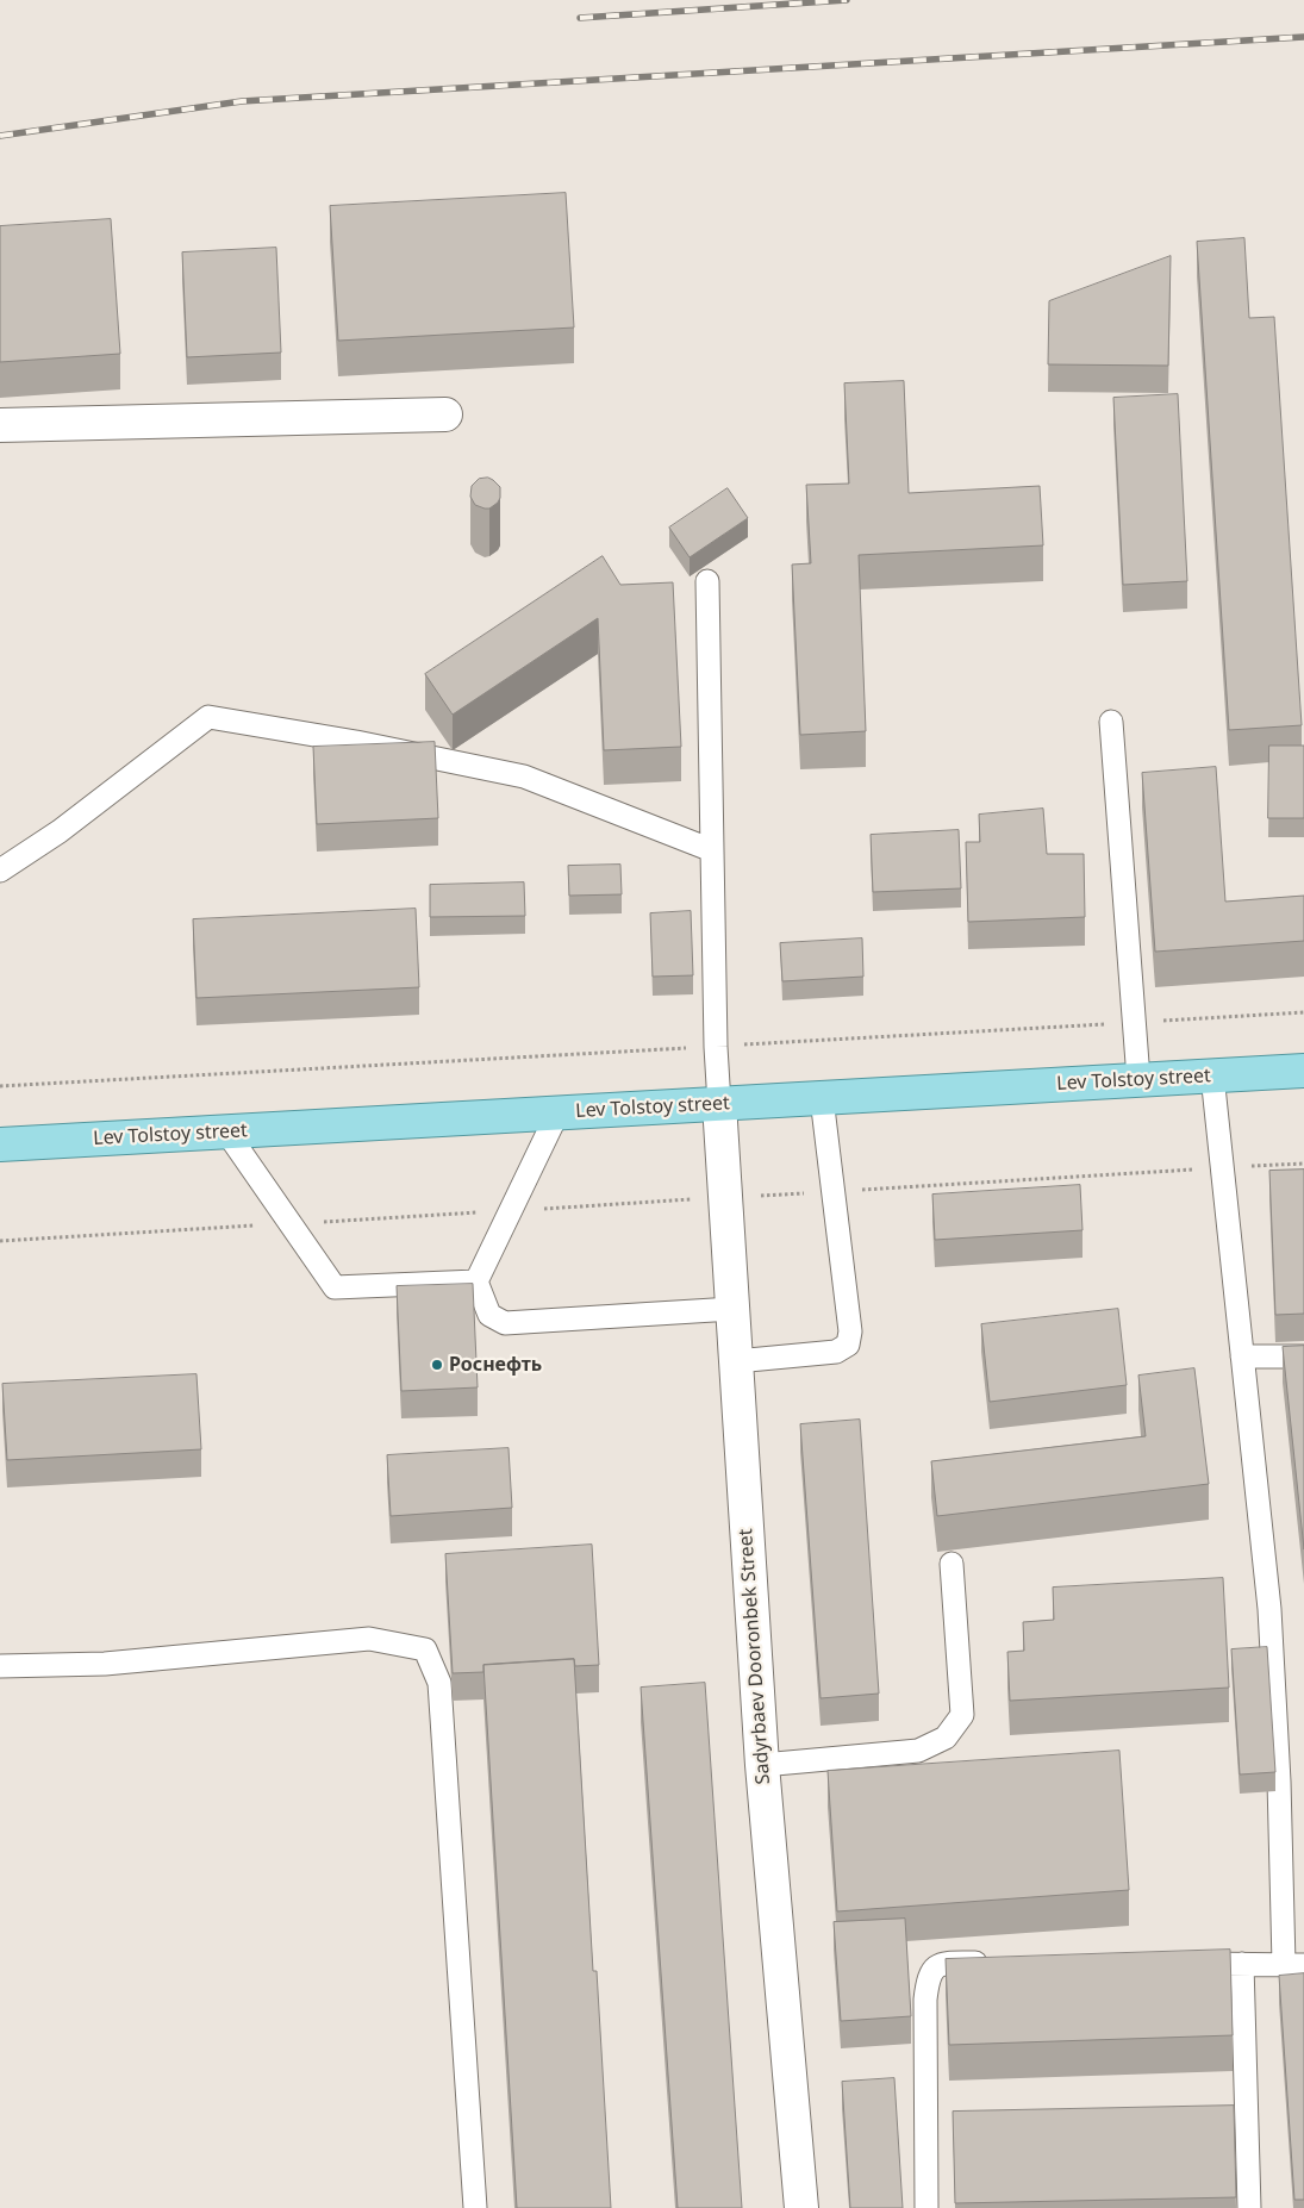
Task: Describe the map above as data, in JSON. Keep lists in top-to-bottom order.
{
  "streets": {
    "main road": ["Lev Tolstoy street", "Sadyrbaev Dooronbek Street"]
  },
  "crossings": [
    ["Lev Tolstoy street", "Sadyrbaev Dooronbek Street"]
  ],
  "places": ["Роснефть"]
}
